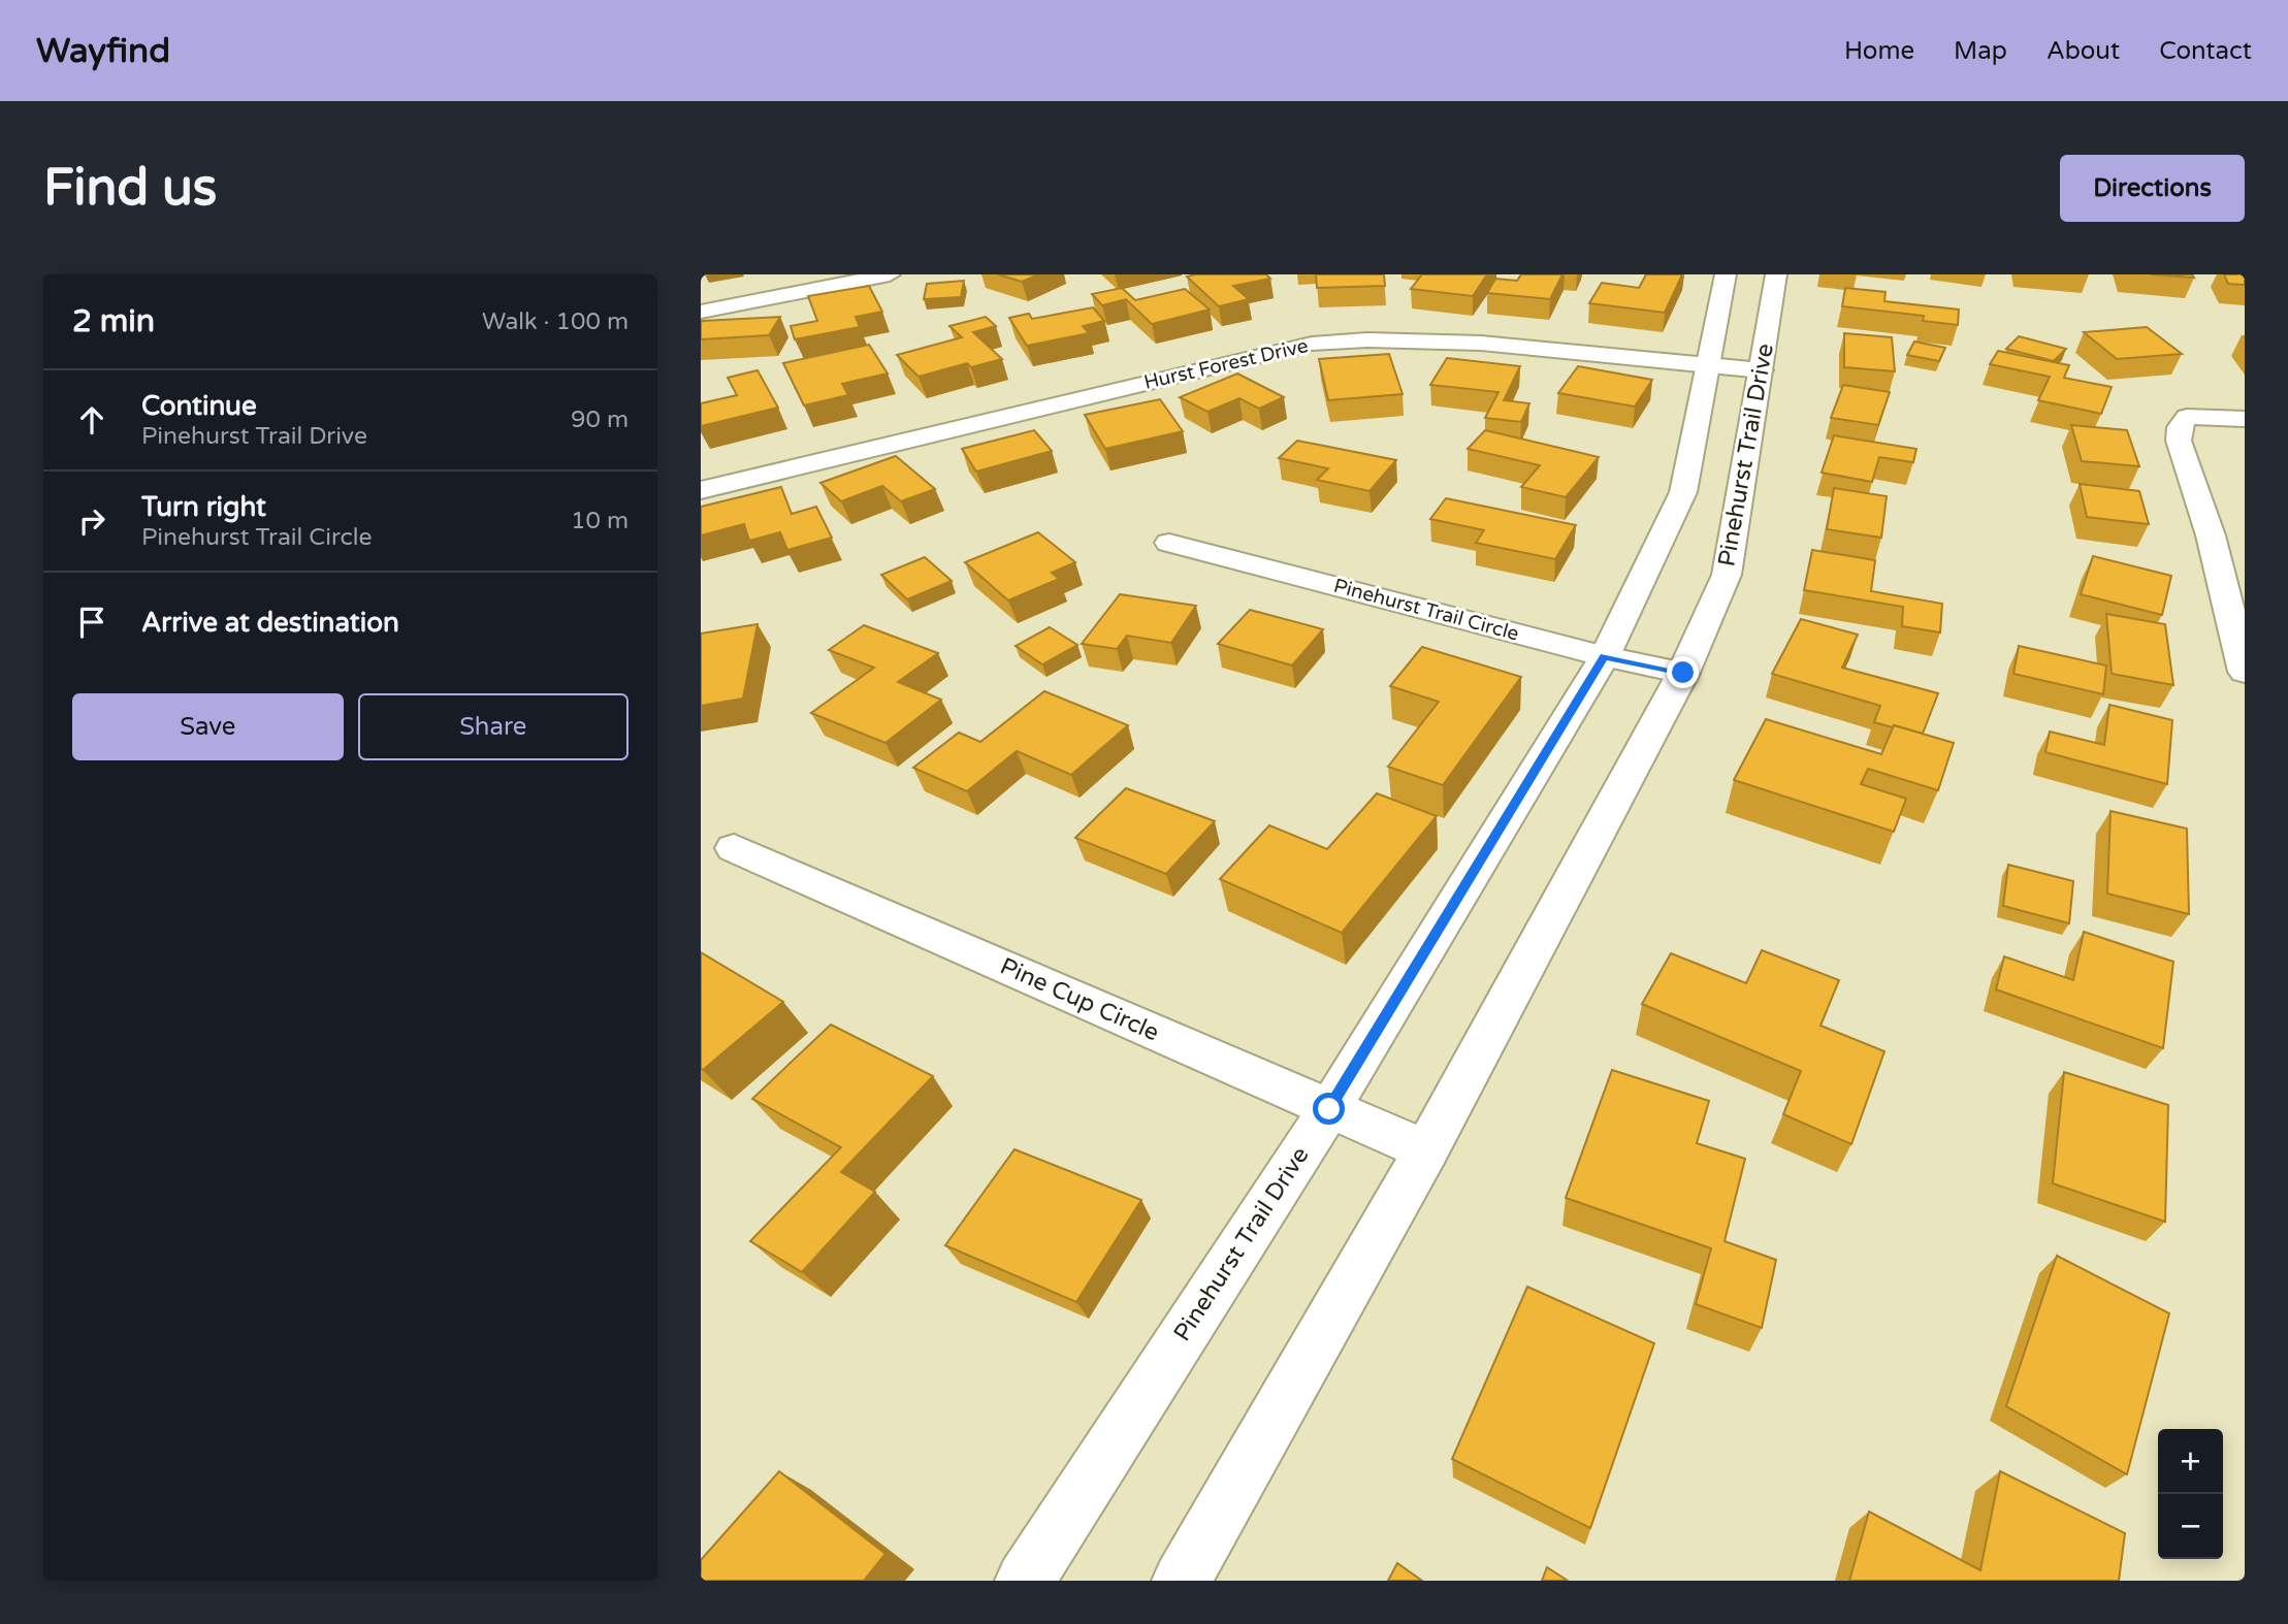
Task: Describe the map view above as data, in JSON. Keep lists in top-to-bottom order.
{
  "streets": {
    "street": [
      "Hurst Forest Drive",
      "Pinehurst Trail Drive",
      "Pinehurst Trail Circle",
      "Pine Cup Circle"
    ]
  },
  "crossings": [
    ["Hurst Forest Drive", "Pinehurst Trail Drive"],
    ["Pinehurst Trail Drive", "Pinehurst Trail Circle"],
    ["Pinehurst Trail Drive", "Pine Cup Circle"]
  ],
  "page": {
    "header": "Wayfind",
    "nav": [
      "Home",
      "Map",
      "About",
      "Contact"
    ],
    "buttons": [
      "Directions",
      ["Save", "Share"]
    ],
    "title": "Find us",
    "heading": ["2 min", "Walk · 100 m"],
    "list": [
      ["Continue", "Pinehurst Trail Drive", "90 m"],
      ["Turn right", "Pinehurst Trail Circle", "10 m"],
      "Arrive at destination"
    ],
    "map_buttons": ["+", "−"]
  }
}
